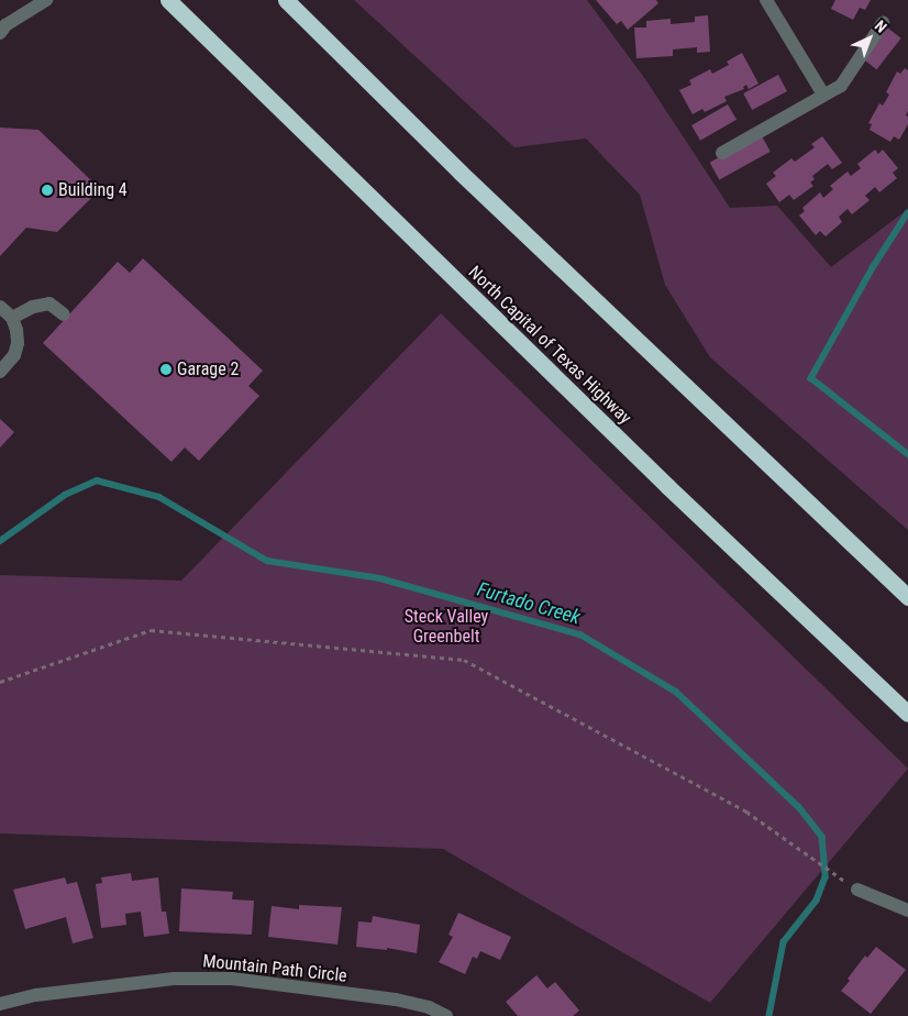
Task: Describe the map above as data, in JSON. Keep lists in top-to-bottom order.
{
  "streets": {
    "highway": ["North Capital of Texas Highway"],
    "street": ["Mountain Path Circle"]
  },
  "water": ["Furtado Creek"],
  "parks": ["Steck Valley Greenbelt"],
  "places": ["Building 4", "Garage 2"],
  "north": "top right"
}
